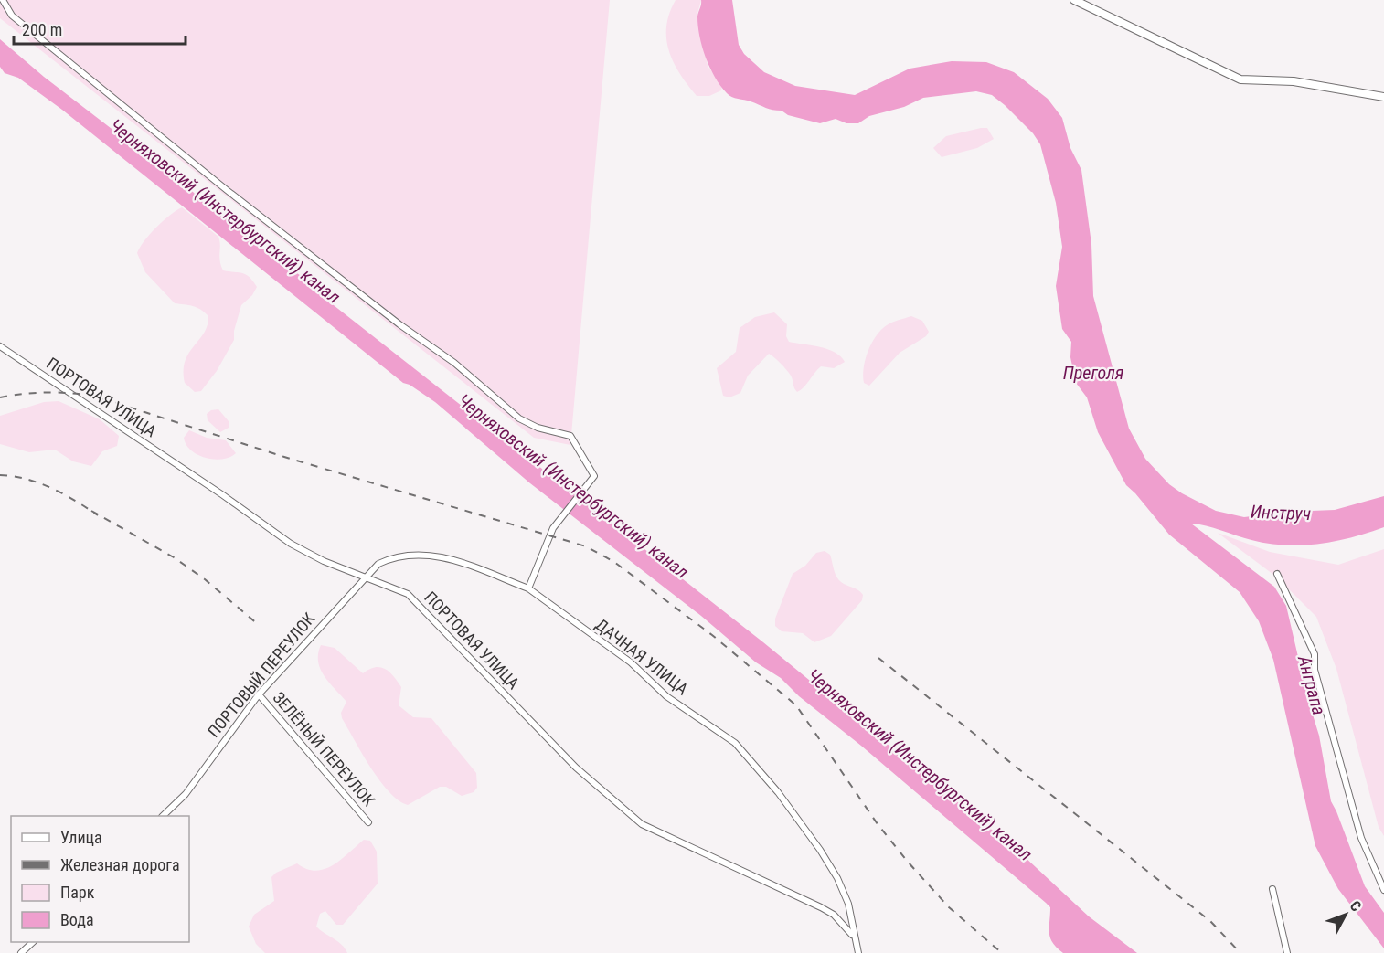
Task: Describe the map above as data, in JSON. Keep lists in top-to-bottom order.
{
  "streets": {
    "street": [
      "ПОРТОВАЯ УЛИЦА",
      "ДАЧНАЯ УЛИЦА",
      "ПОРТОВЫЙ ПЕРЕУЛОК",
      "ЗЕЛЁНЫЙ ПЕРЕУЛОК"
    ]
  },
  "crossings": [
    ["ПОРТОВАЯ УЛИЦА", "ДАЧНАЯ УЛИЦА"],
    ["ПОРТОВАЯ УЛИЦА", "ПОРТОВЫЙ ПЕРЕУЛОК"],
    ["ДАЧНАЯ УЛИЦА", "ПОРТОВЫЙ ПЕРЕУЛОК"],
    ["ПОРТОВЫЙ ПЕРЕУЛОК", "ЗЕЛЁНЫЙ ПЕРЕУЛОК"]
  ],
  "water": [
    "Черняховский (Инстербургский) канал",
    "Преголя",
    "Инструч",
    "Анграпа"
  ],
  "legend": [
    "Улица",
    "Железная дорога",
    "Парк",
    "Вода"
  ],
  "scale_bar": "200 m",
  "north": "top right"
}
